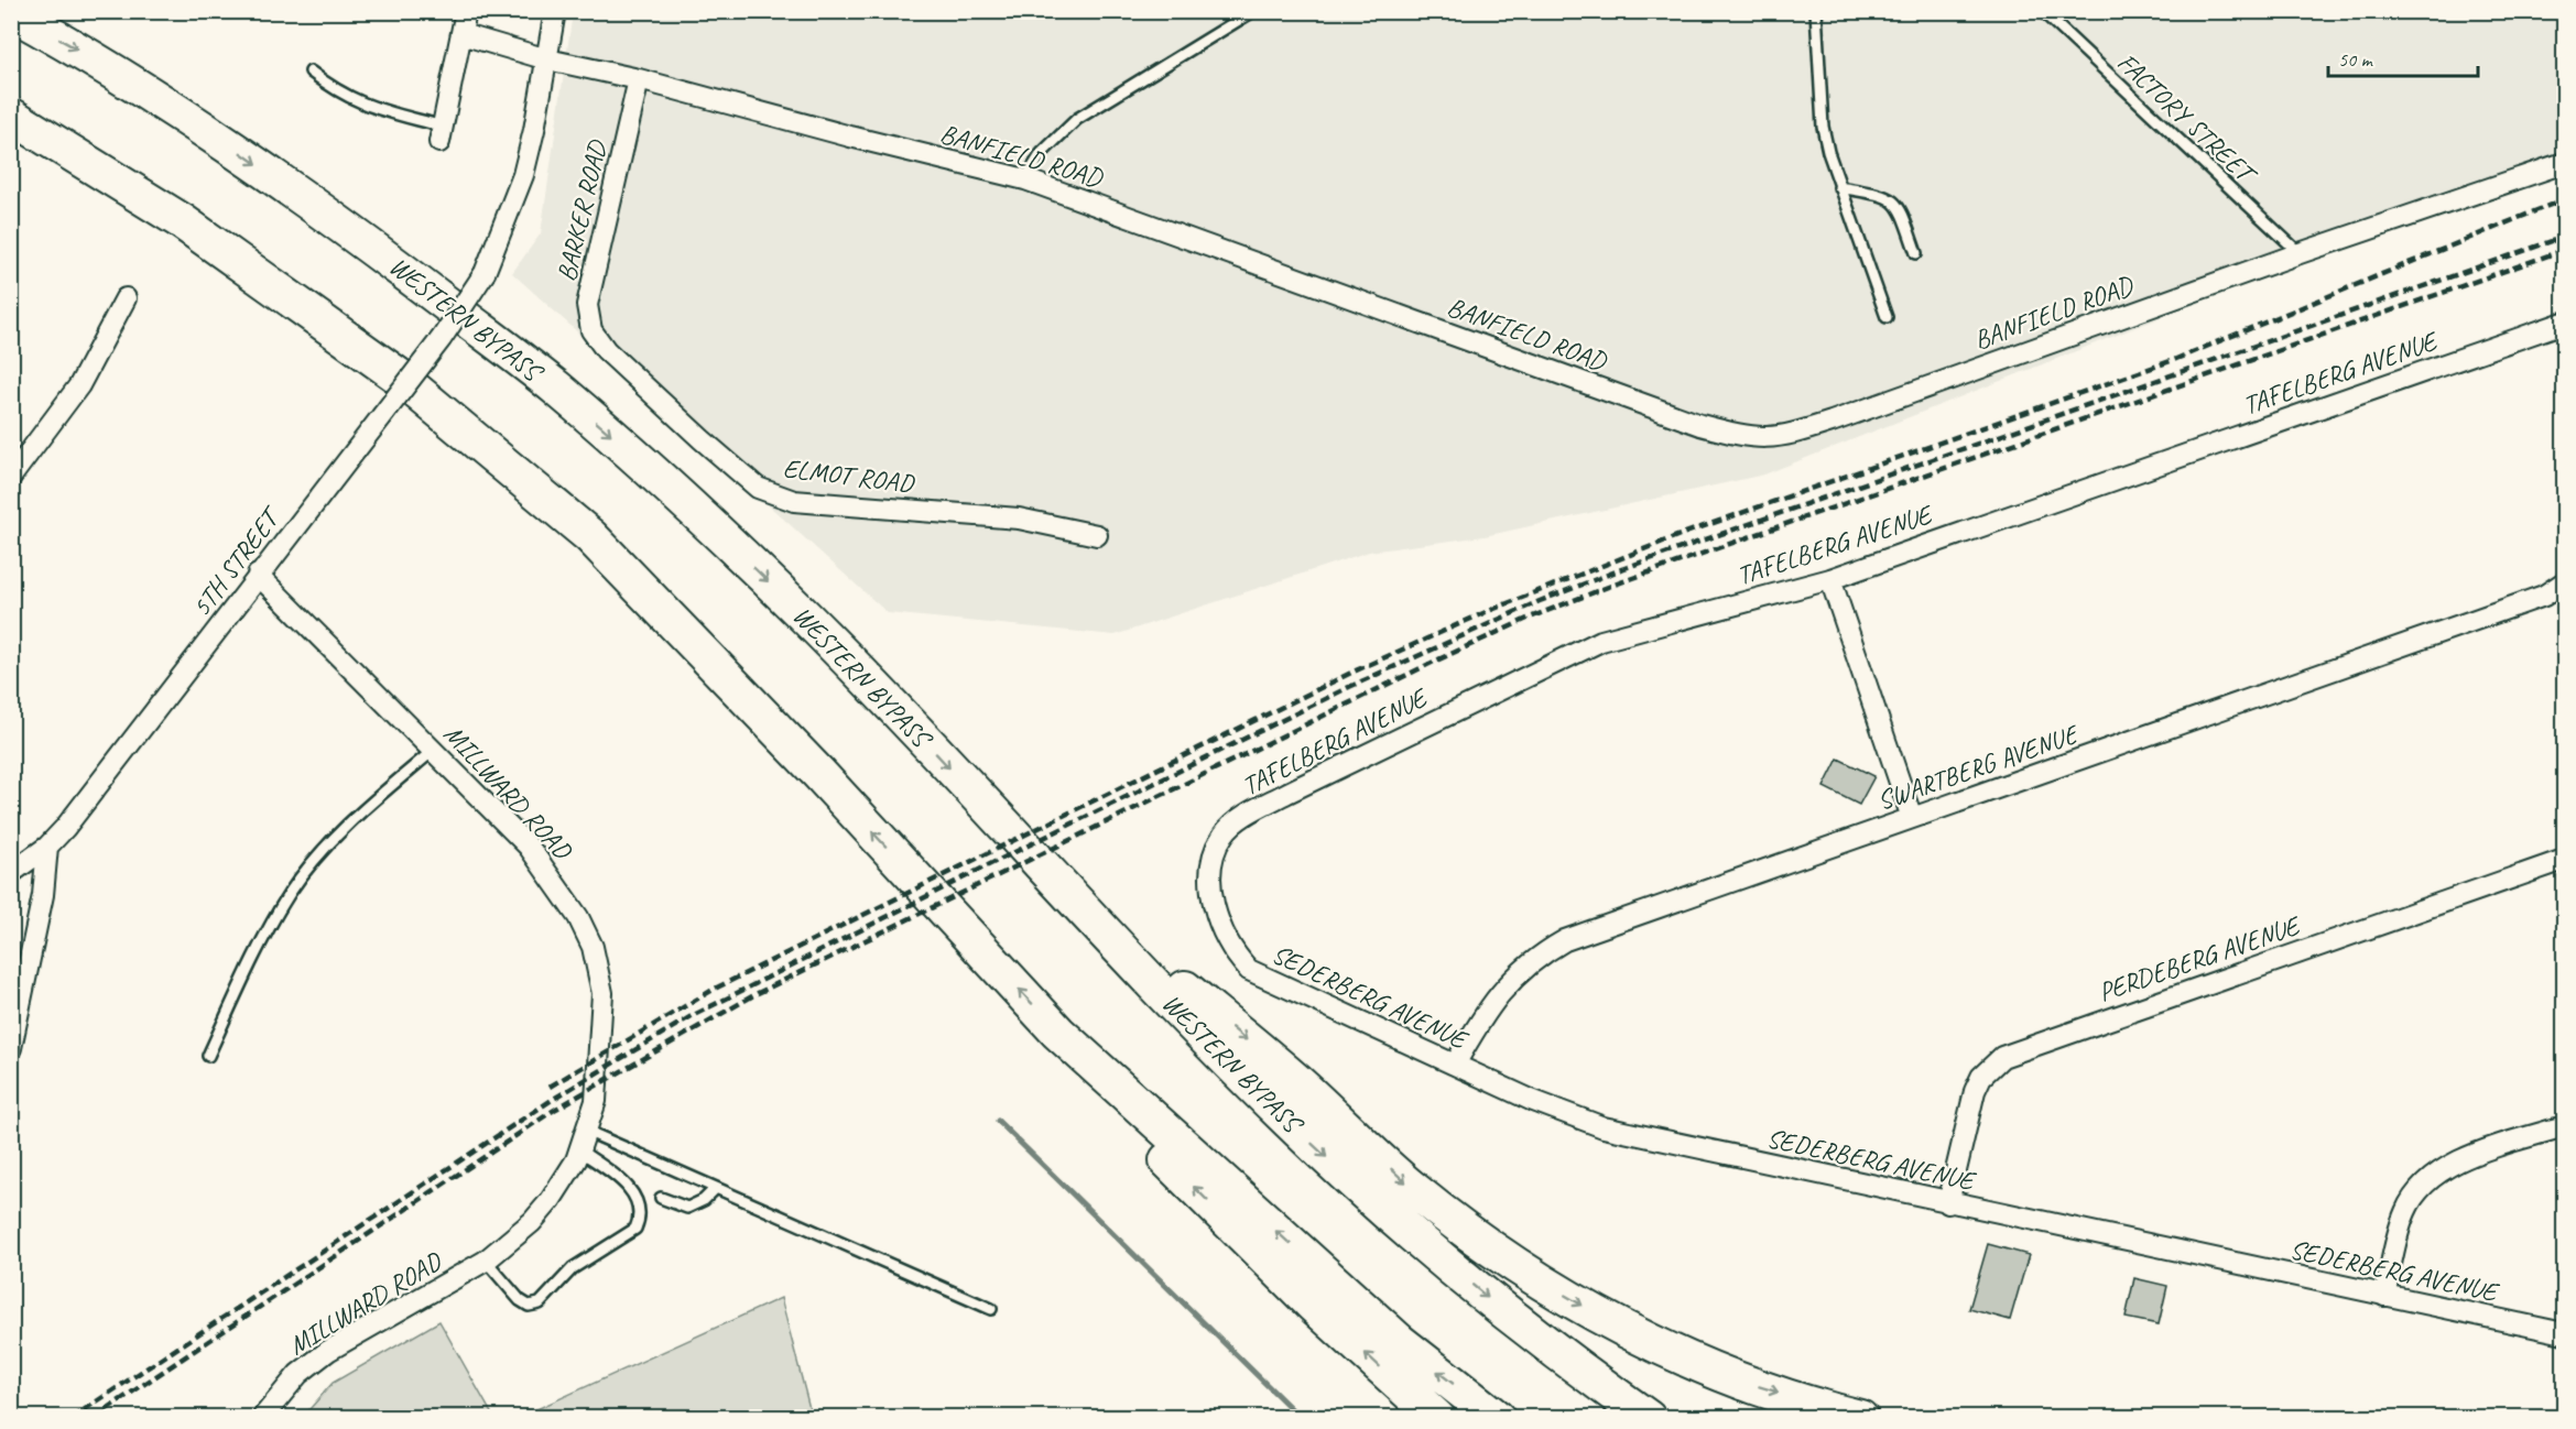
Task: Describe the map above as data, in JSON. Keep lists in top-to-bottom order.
{
  "streets": {
    "highway": ["WESTERN BYPASS"],
    "street": [
      "BANFIELD ROAD",
      "BARKER ROAD",
      "TAFELBERG AVENUE",
      "ELMOT ROAD",
      "5TH STREET",
      "SWARTBERG AVENUE",
      "MILLWARD ROAD",
      "PERDEBERG AVENUE",
      "SEDERBERG AVENUE"
    ],
    "lane": ["FACTORY STREET"]
  },
  "crossings": [
    ["FACTORY STREET", "BANFIELD ROAD"],
    ["BANFIELD ROAD", "BARKER ROAD"],
    ["BANFIELD ROAD", "5TH STREET"],
    ["BARKER ROAD", "ELMOT ROAD"],
    ["TAFELBERG AVENUE", "SEDERBERG AVENUE"],
    ["5TH STREET", "MILLWARD ROAD"],
    ["SWARTBERG AVENUE", "SEDERBERG AVENUE"],
    ["PERDEBERG AVENUE", "SEDERBERG AVENUE"]
  ],
  "scale_bar": "50 m"
}
